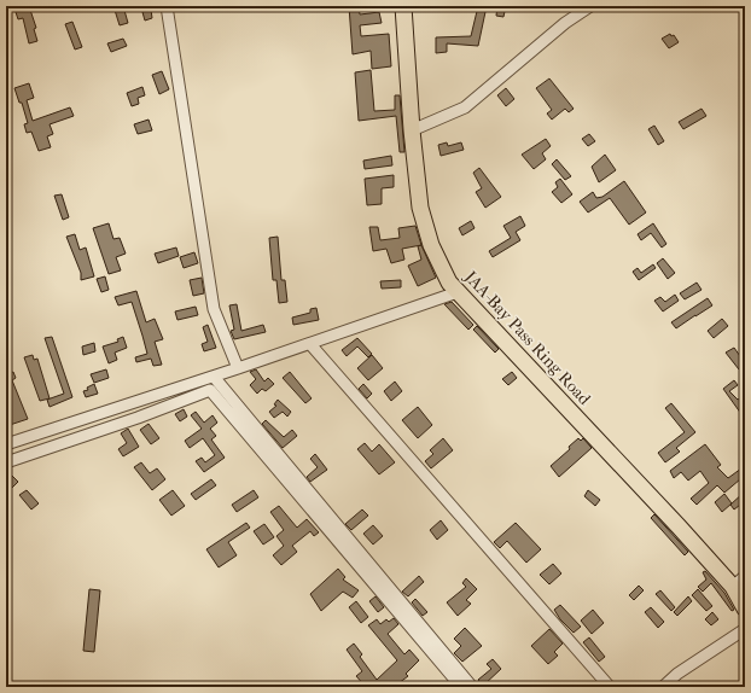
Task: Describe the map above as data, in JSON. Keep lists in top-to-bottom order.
{
  "streets": {
    "highway": ["JAA-Bay Pass Ring Road"]
  }
}
